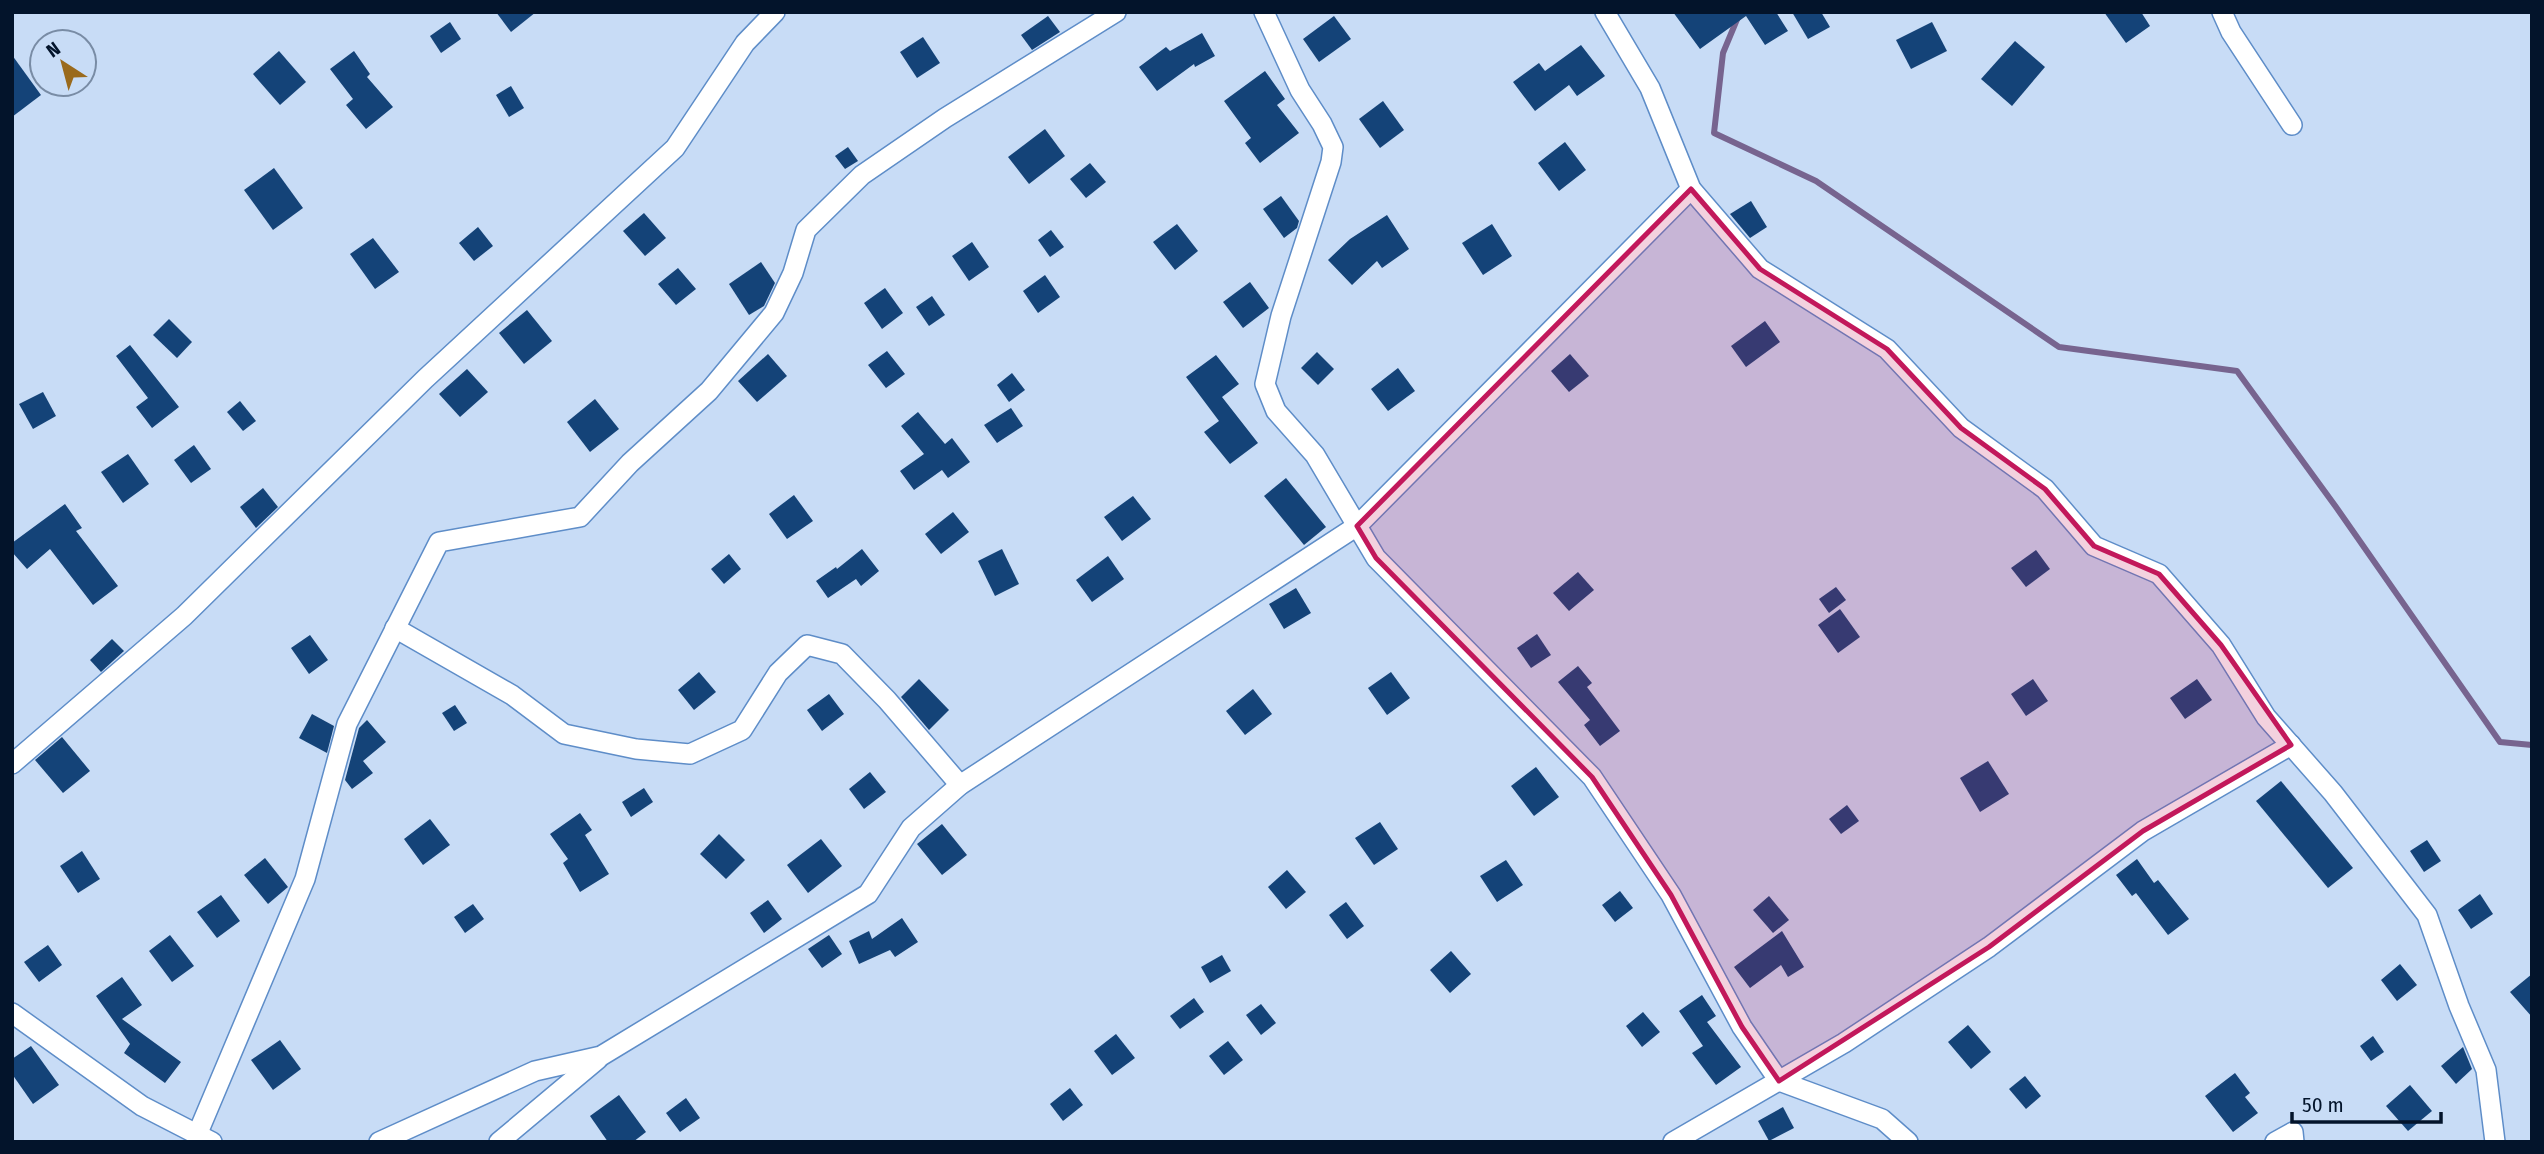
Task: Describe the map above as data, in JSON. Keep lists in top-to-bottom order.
{
  "scale_bar": "50 m",
  "north": "top left"
}
